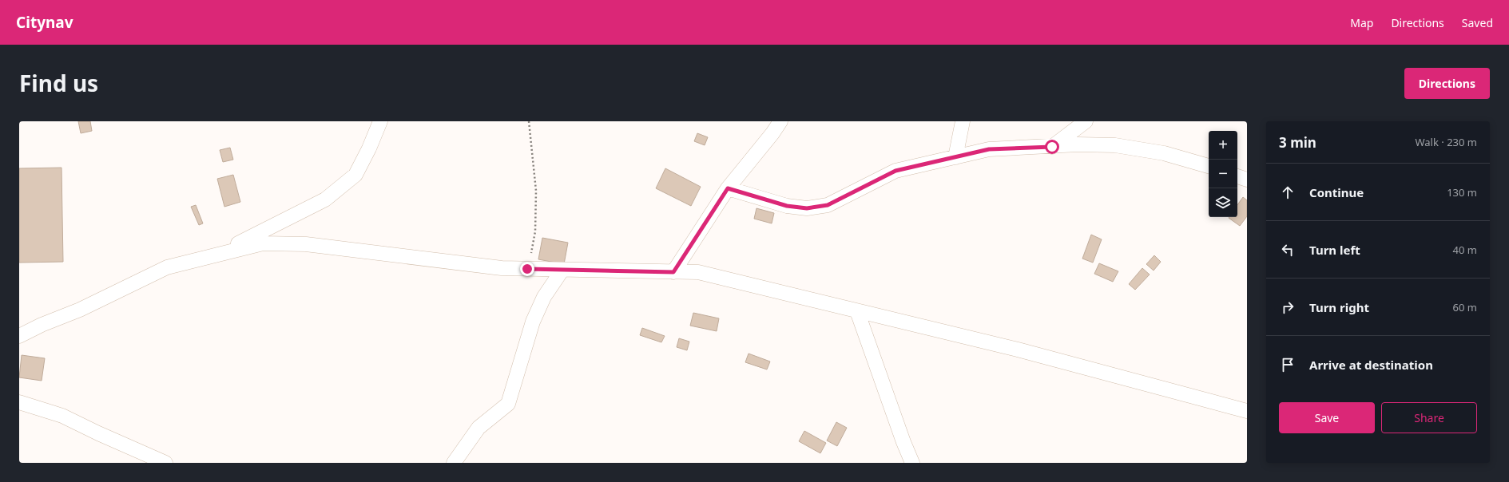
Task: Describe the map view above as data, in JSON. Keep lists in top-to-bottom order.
{
  "page": {
    "header": "Citynav",
    "nav": ["Map", "Directions", "Saved"],
    "title": "Find us",
    "buttons": [
      "Directions",
      ["Save", "Share"]
    ],
    "heading": ["3 min", "Walk · 230 m"],
    "map_buttons": ["+", "−"],
    "list": [
      ["Continue", "130 m"],
      ["Turn left", "40 m"],
      ["Turn right", "60 m"],
      "Arrive at destination"
    ]
  }
}
